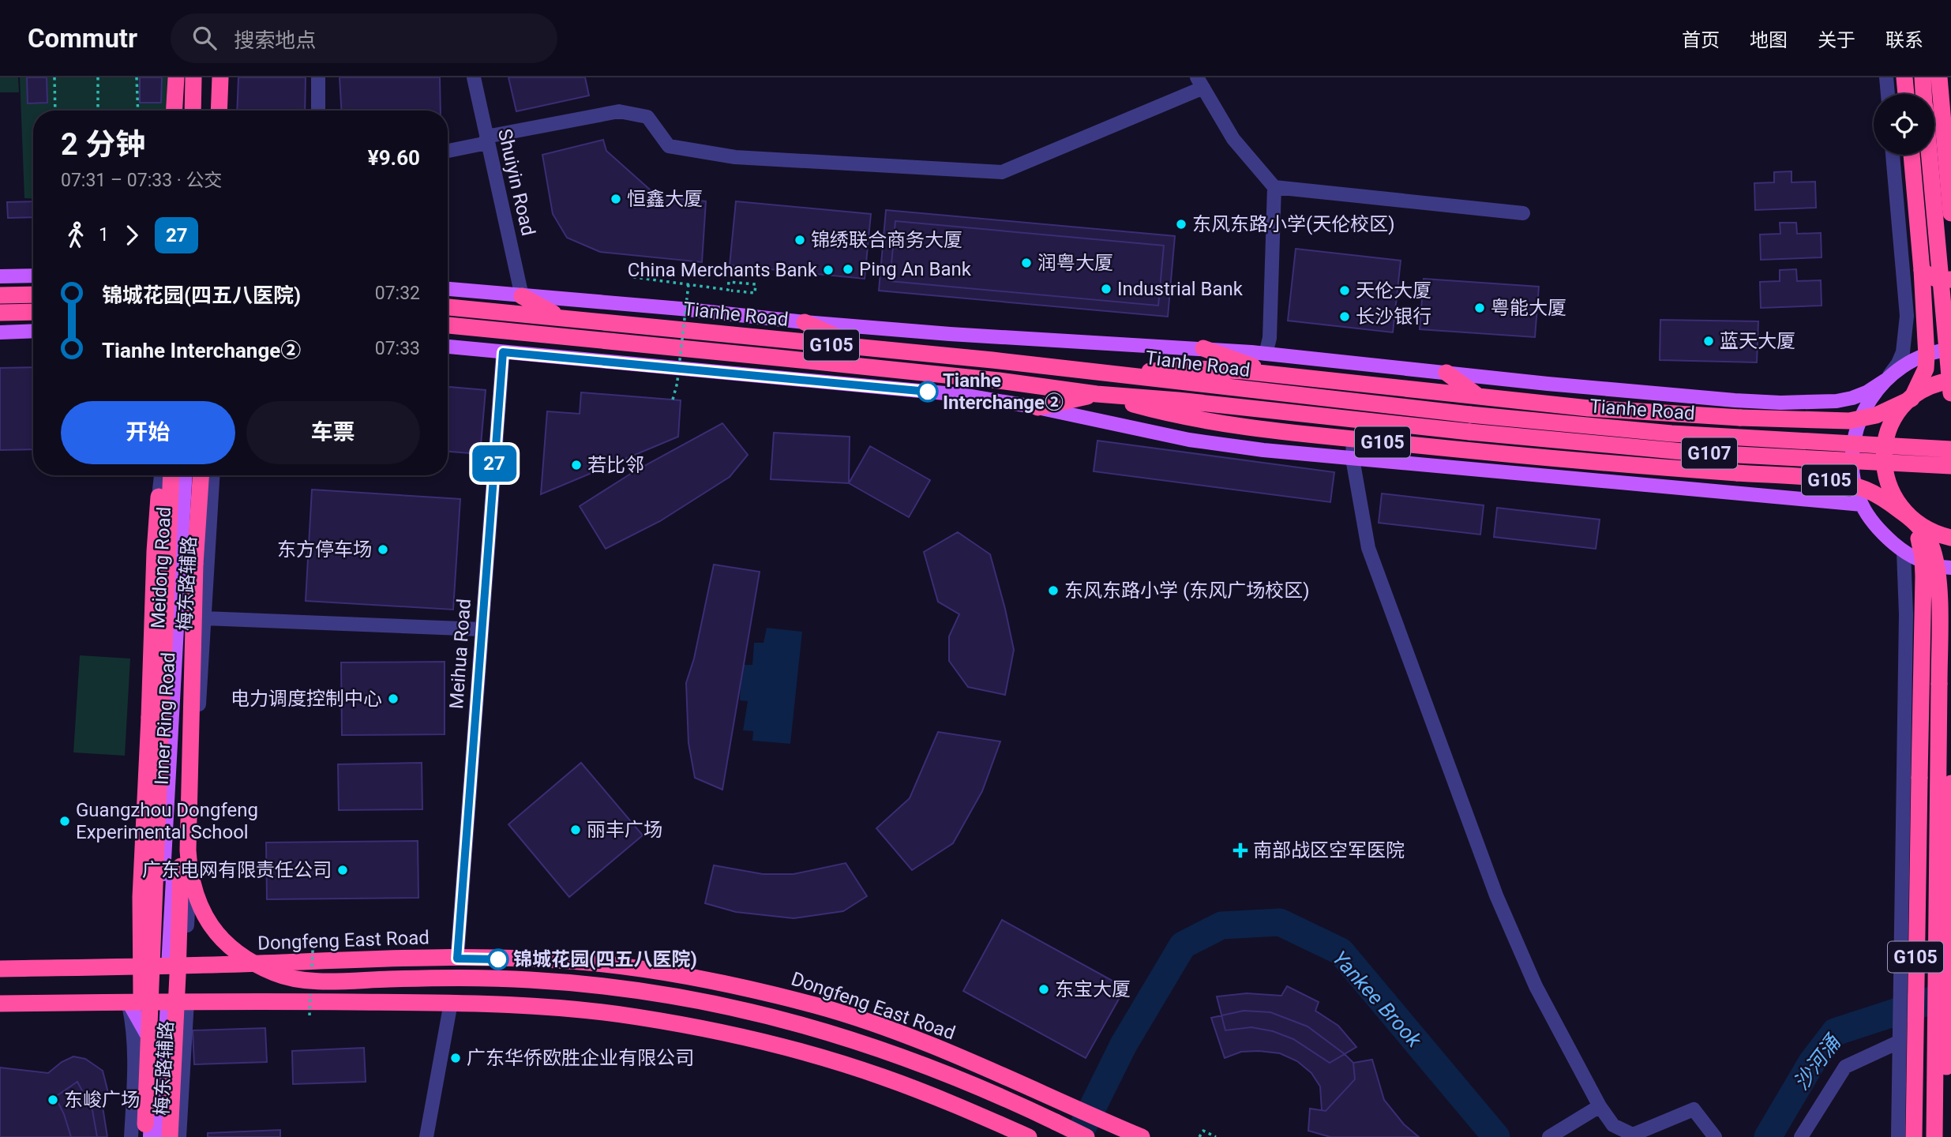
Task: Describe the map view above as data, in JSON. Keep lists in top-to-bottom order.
{
  "streets": {
    "highway": [
      "Tianhe Road",
      "G105",
      "G107",
      "Inner Ring Road",
      "Dongfeng East Road"
    ],
    "main road": ["Meidong Road"],
    "street": ["Shuiyin Road", "梅东路辅路", "Meihua Road"]
  },
  "crossings": [
    ["Tianhe Road", "G105"],
    ["Meidong Road", "Dongfeng East Road"],
    ["梅东路辅路", "Dongfeng East Road"],
    ["Meihua Road", "Dongfeng East Road"]
  ],
  "water": ["Yankee Brook", "沙河涌"],
  "places": {
    "other": [
      "恒鑫大厦",
      "东风东路小学(天伦校区)",
      "锦绣联合商务大厦",
      "润粤大厦",
      "Ping An Bank",
      "China Merchants Bank",
      "Industrial Bank",
      "天伦大厦",
      "粤能大厦",
      "长沙银行",
      "蓝天大厦",
      "Tianhe Interchange②",
      "若比邻",
      "东方停车场",
      "东风东路小学 (东风广场校区)",
      "电力调度控制中心",
      "Guangzhou Dongfeng Experimental School",
      "丽丰广场",
      "广东电网有限责任公司",
      "锦城花园(四五八医院)",
      "东宝大厦",
      "广东华侨欧胜企业有限公司",
      "东峻广场"
    ],
    "health": ["南部战区空军医院"]
  },
  "lines": ["bus line 27"],
  "page": {
    "header": "Commutr",
    "search": "搜索地点",
    "nav": [
      "首页",
      "地图",
      "关于",
      "联系"
    ],
    "on_map": "27",
    "heading": ["2 分钟", "07:31 – 07:33 · 公交", "¥9.60"],
    "legs": ["1", "27"],
    "list": [
      {
        "name": "锦城花园(四五八医院)",
        "value": "07:32"
      },
      {
        "name": "Tianhe Interchange②",
        "value": "07:33"
      }
    ],
    "buttons": ["开始", "车票"]
  }
}
